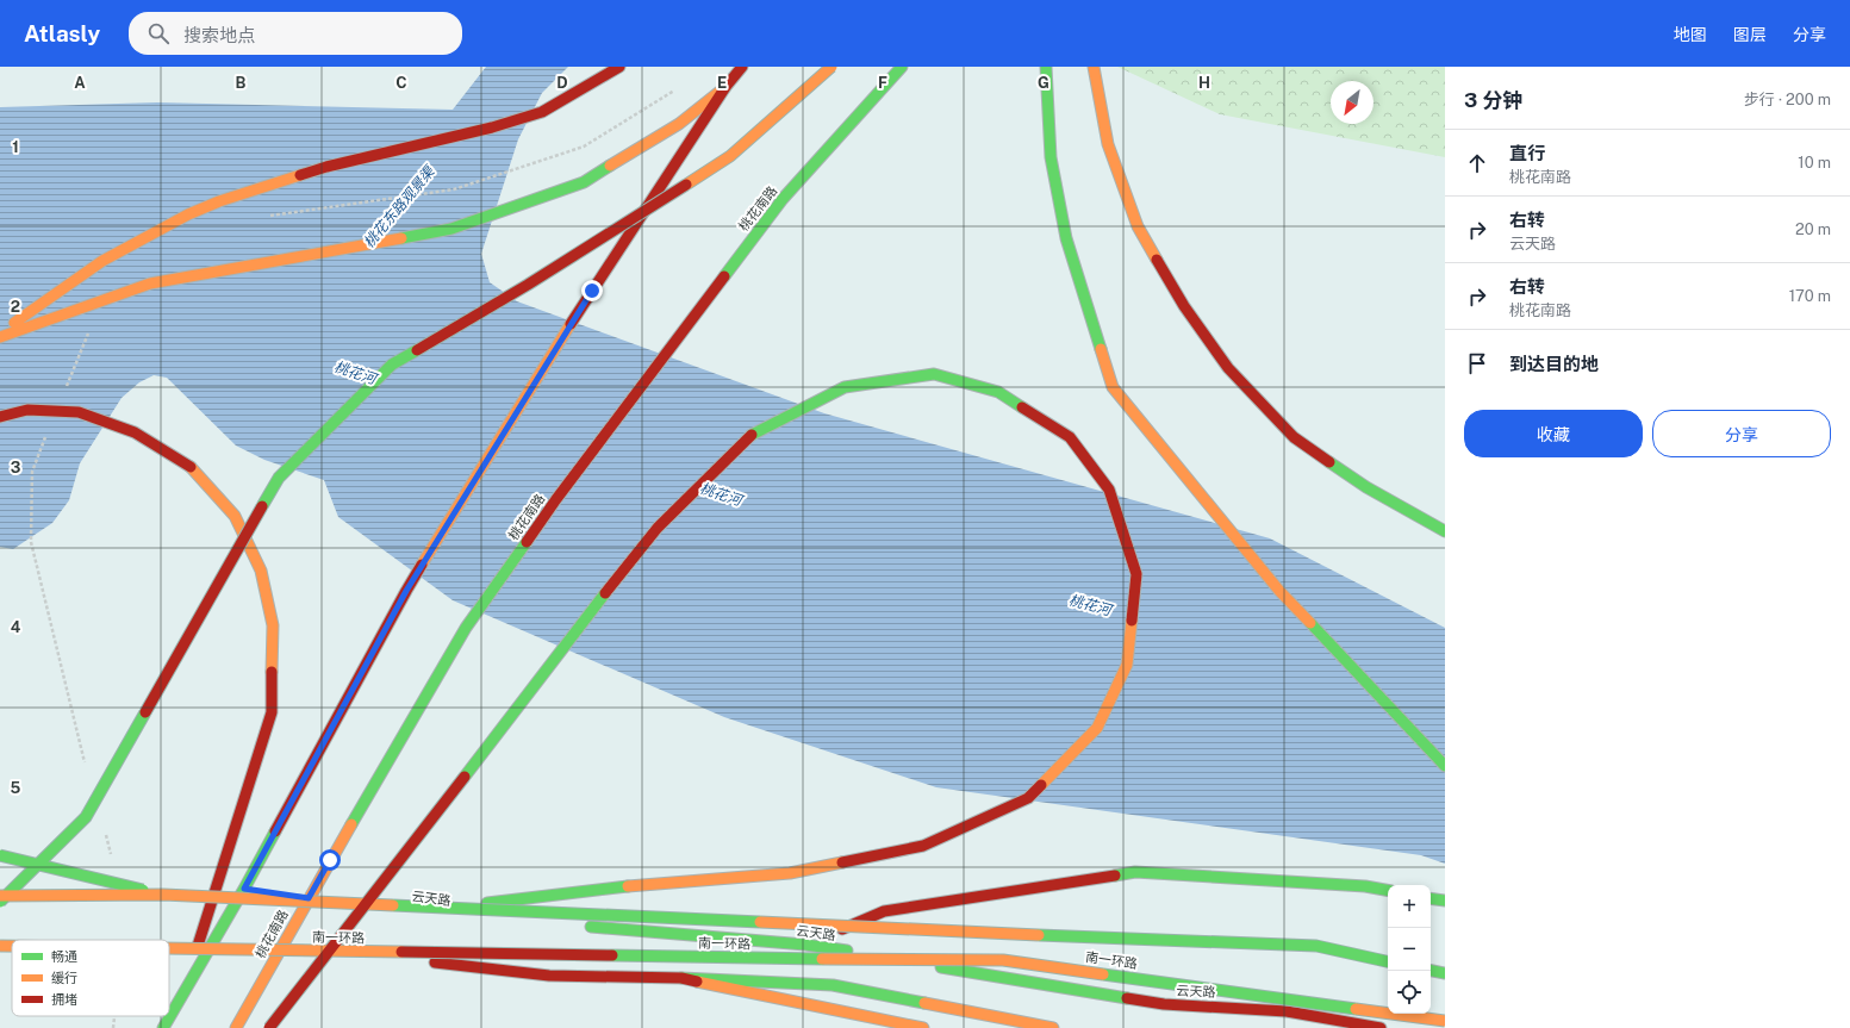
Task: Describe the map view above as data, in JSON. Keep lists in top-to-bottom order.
{
  "streets": {
    "main road": ["桃花南路", "云天路", "南一环路"]
  },
  "crossings": [
    ["桃花南路", "云天路"]
  ],
  "water": ["桃花东路观景渠", "桃花河"],
  "legend": ["畅通", "缓行", "拥堵"],
  "north": "bottom left",
  "page": {
    "header": "Atlasly",
    "search": "搜索地点",
    "nav": ["地图", "图层", "分享"],
    "heading": ["3 分钟", "步行 · 200 m"],
    "list": [
      ["直行", "桃花南路", "10 m"],
      ["右转", "云天路", "20 m"],
      ["右转", "桃花南路", "170 m"],
      "到达目的地"
    ],
    "buttons": ["收藏", "分享"],
    "map_buttons": ["+", "−"]
  },
  "grid": {
    "columns": [
      "A",
      "B",
      "C",
      "D",
      "E",
      "F",
      "G",
      "H"
    ],
    "rows": [
      "1",
      "2",
      "3",
      "4",
      "5"
    ]
  }
}
